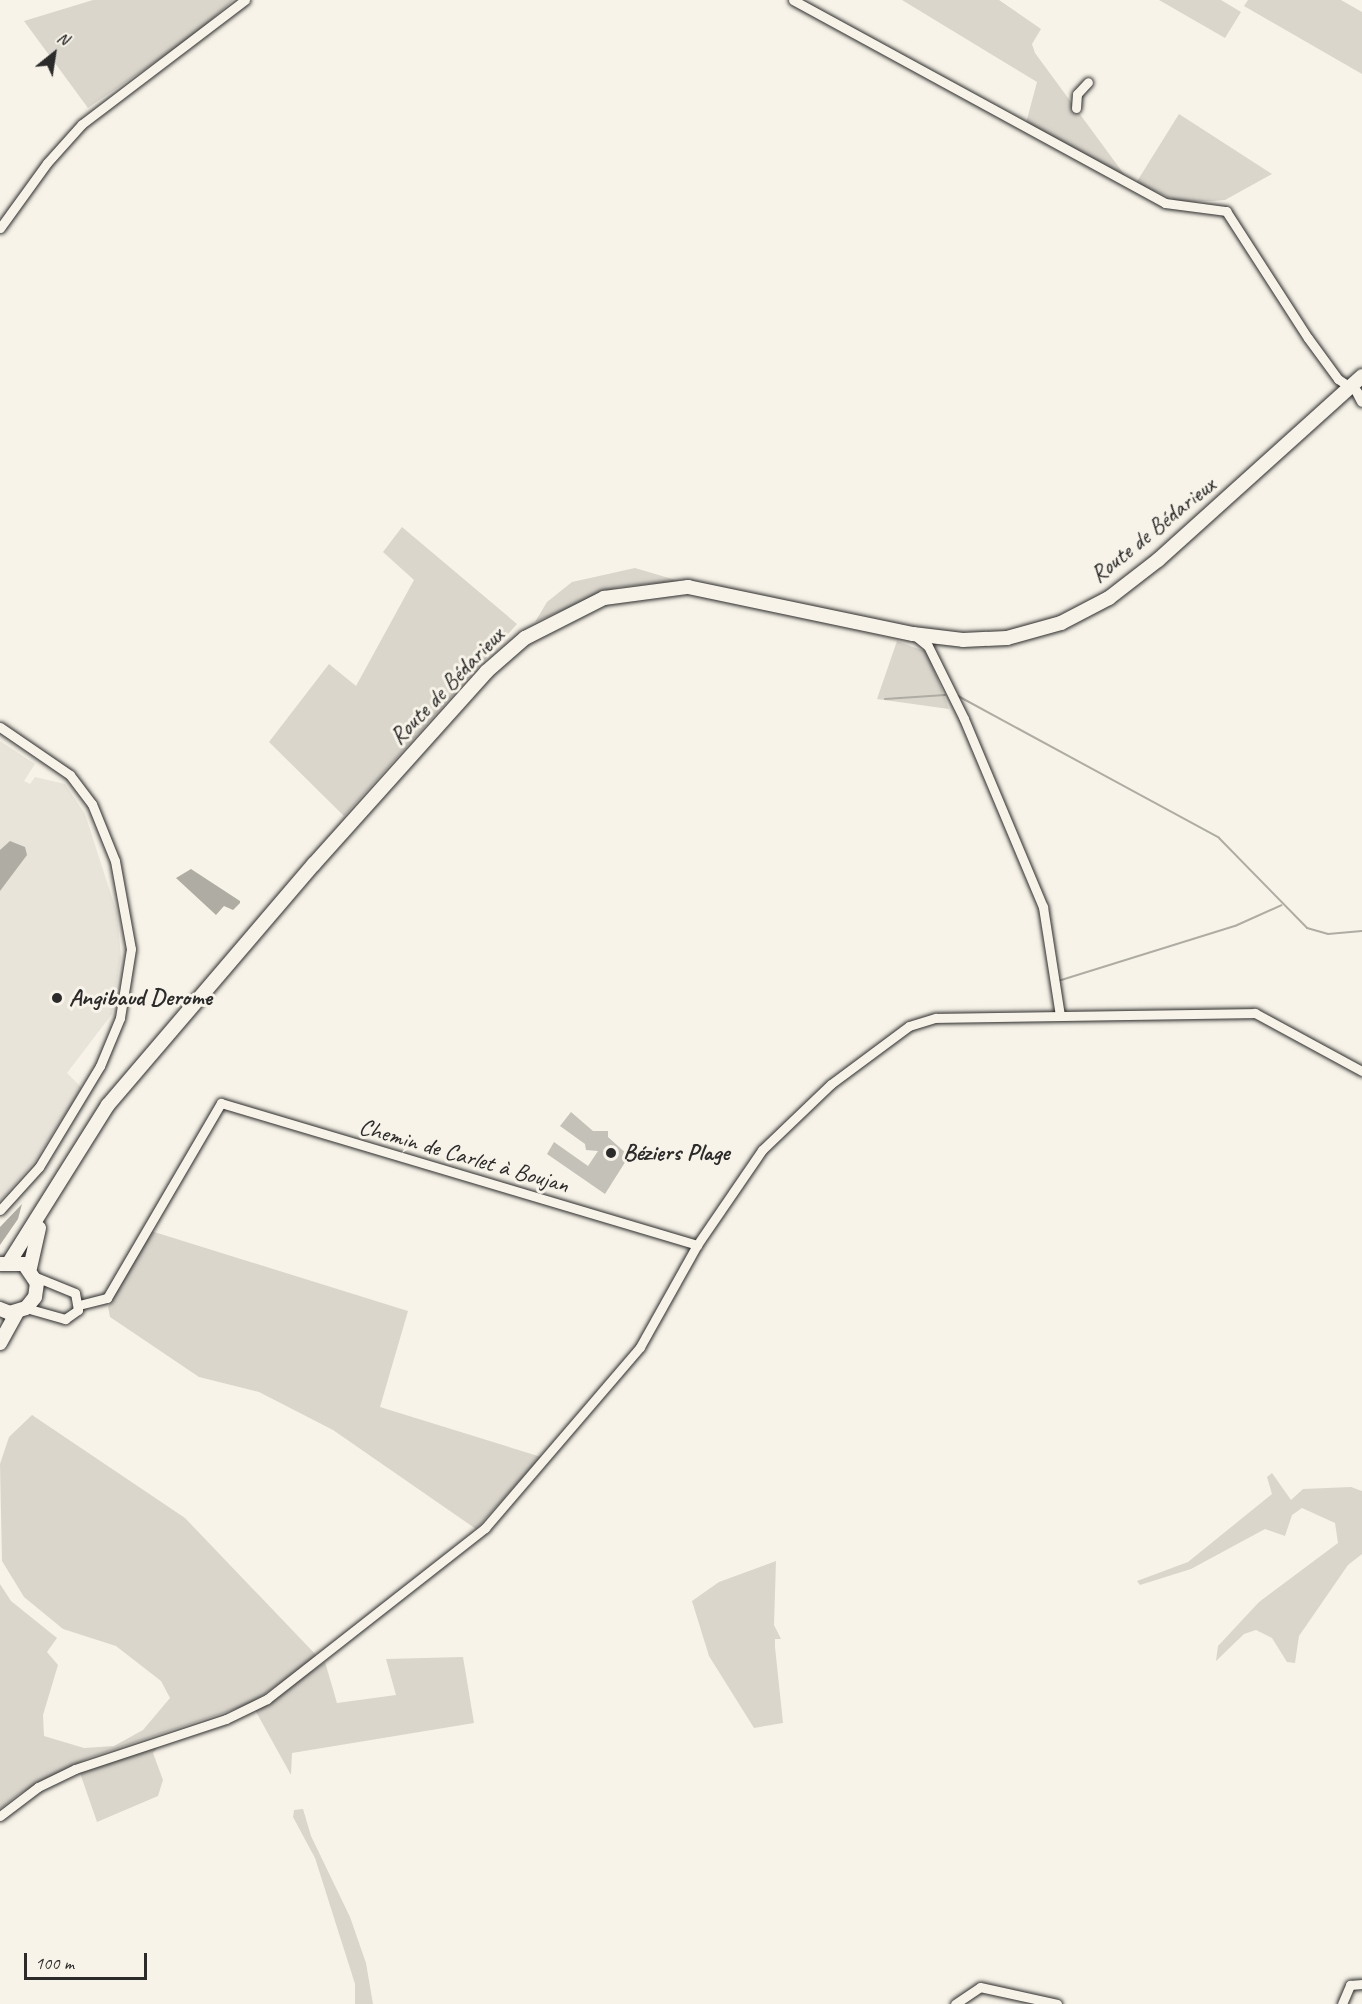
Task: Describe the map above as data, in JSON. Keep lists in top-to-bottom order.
{
  "streets": {
    "main road": ["Route de Bédarieux"],
    "street": ["Chemin de Carlet à Boujan"]
  },
  "places": ["Angibaud Derome", "Béziers Plage"],
  "scale_bar": "100 m",
  "north": "top right"
}
